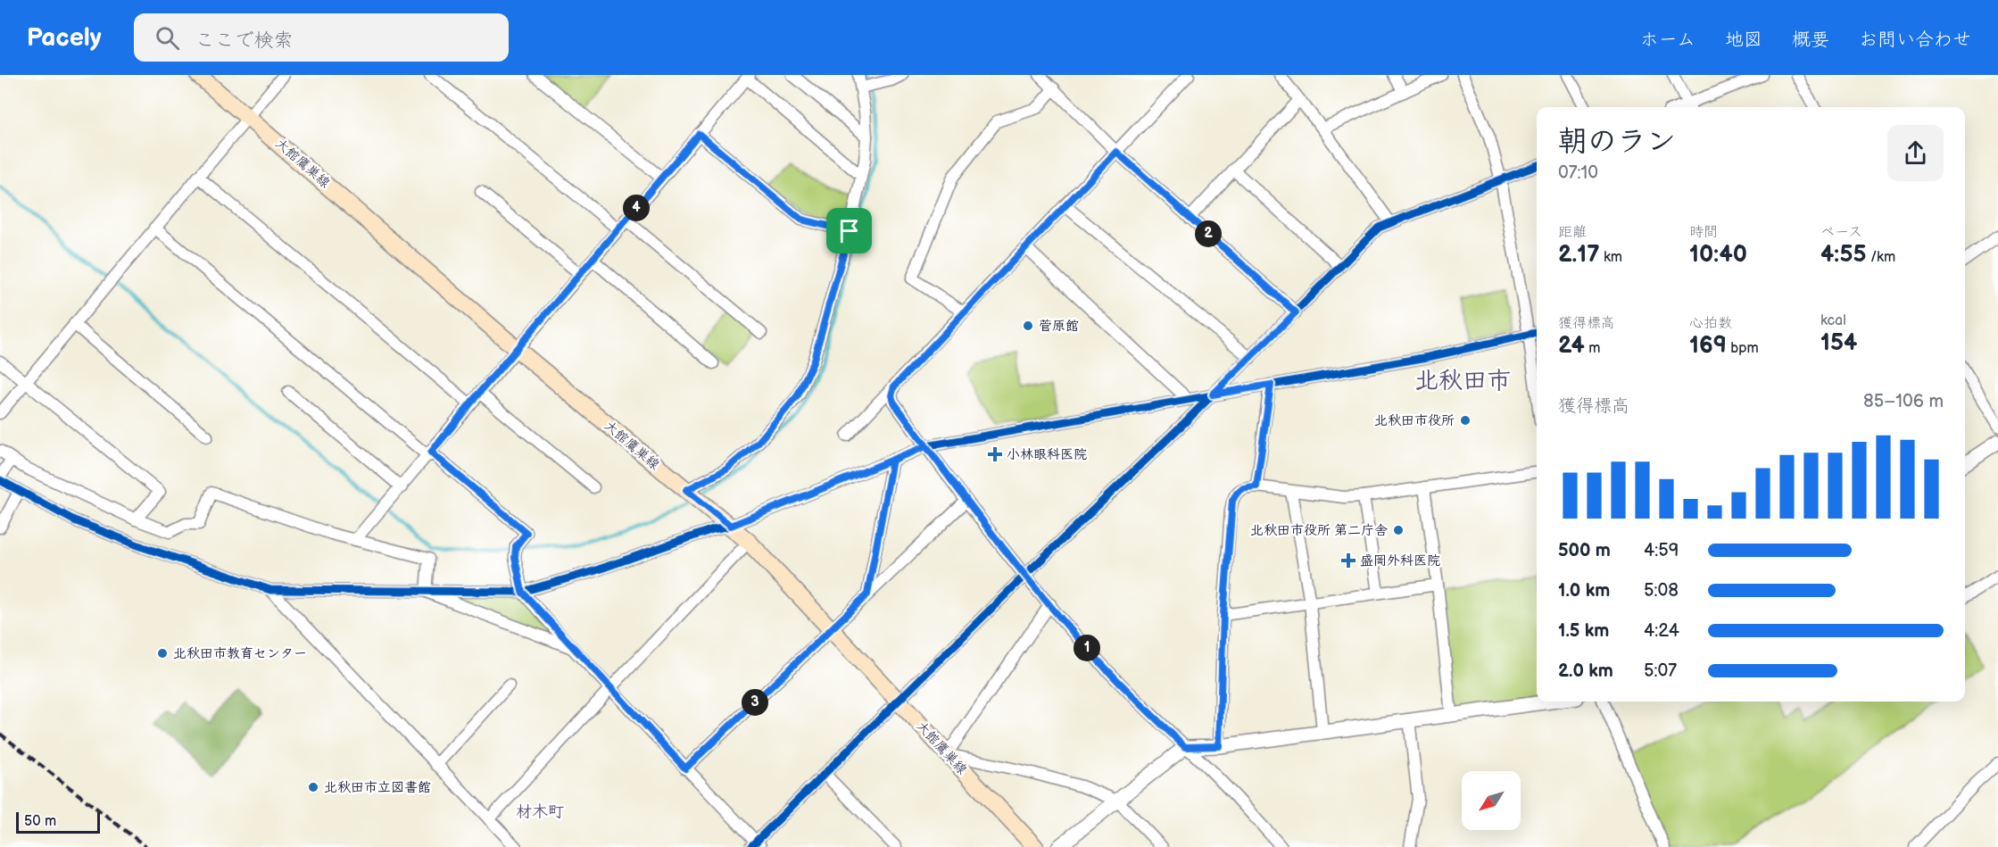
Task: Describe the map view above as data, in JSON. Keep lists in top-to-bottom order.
{
  "streets": {
    "main road": ["大館鷹巣線"]
  },
  "districts": ["北秋田市", "材木町"],
  "places": {
    "other": [
      "菅原館",
      "北秋田市役所",
      "北秋田市役所 第二庁舎",
      "北秋田市教育センター",
      "北秋田市立図書館"
    ],
    "health": ["小林眼科医院", "盛岡外科医院"]
  },
  "scale_bar": "50 m",
  "north": "bottom left",
  "page": {
    "header": "Pacely",
    "search": "ここで検索",
    "nav": [
      "ホーム",
      "地図",
      "概要",
      "お問い合わせ"
    ],
    "heading": ["朝のラン", "07:10"],
    "pins": [
      "4",
      "2",
      "1",
      "3"
    ],
    "stats": [
      ["距離", "2.17 km"],
      ["時間", "10:40"],
      ["ペース", "4:55 /km"],
      ["獲得標高", "24 m"],
      ["心拍数", "169 bpm"],
      ["kcal", "154"]
    ],
    "chart": ["獲得標高", "85–106 m"],
    "list": [
      {
        "name": "500 m",
        "note": "4:59"
      },
      {
        "name": "1.0 km",
        "note": "5:08"
      },
      {
        "name": "1.5 km",
        "note": "4:24"
      },
      {
        "name": "2.0 km",
        "note": "5:07"
      }
    ],
    "scale": "50 m"
  }
}
